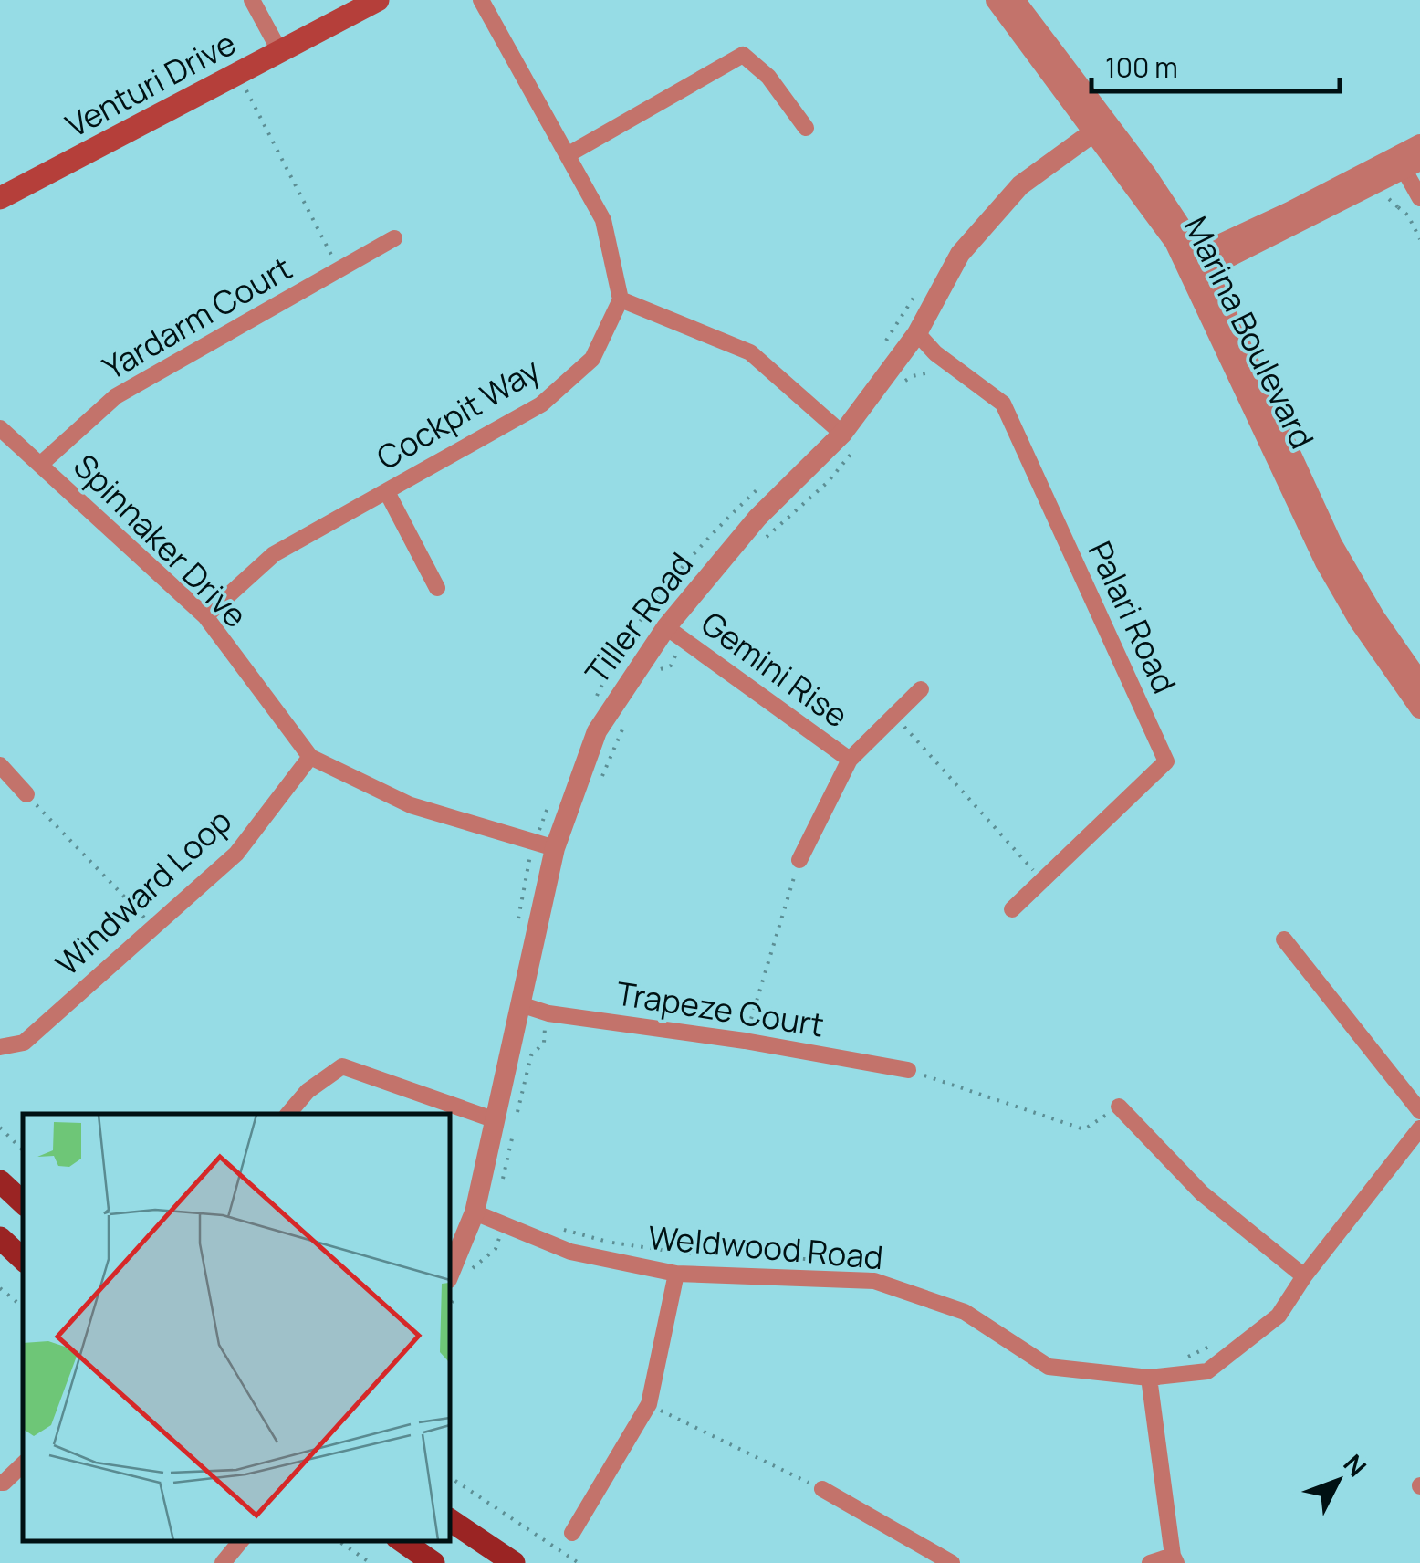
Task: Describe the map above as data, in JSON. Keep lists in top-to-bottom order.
{
  "streets": {
    "main road": ["Venturi Drive"],
    "street": [
      "Yardarm Court",
      "Marina Boulevard",
      "Cockpit Way",
      "Spinnaker Drive",
      "Palari Road",
      "Tiller Road",
      "Gemini Rise",
      "Windward Loop",
      "Trapeze Court",
      "Weldwood Road"
    ]
  },
  "crossings": [
    ["Yardarm Court", "Spinnaker Drive"],
    ["Marina Boulevard", "Tiller Road"],
    ["Cockpit Way", "Spinnaker Drive"],
    ["Spinnaker Drive", "Tiller Road"],
    ["Spinnaker Drive", "Windward Loop"],
    ["Palari Road", "Tiller Road"],
    ["Tiller Road", "Gemini Rise"],
    ["Tiller Road", "Trapeze Court"],
    ["Tiller Road", "Weldwood Road"]
  ],
  "scale_bar": "100 m",
  "north": "top right"
}
